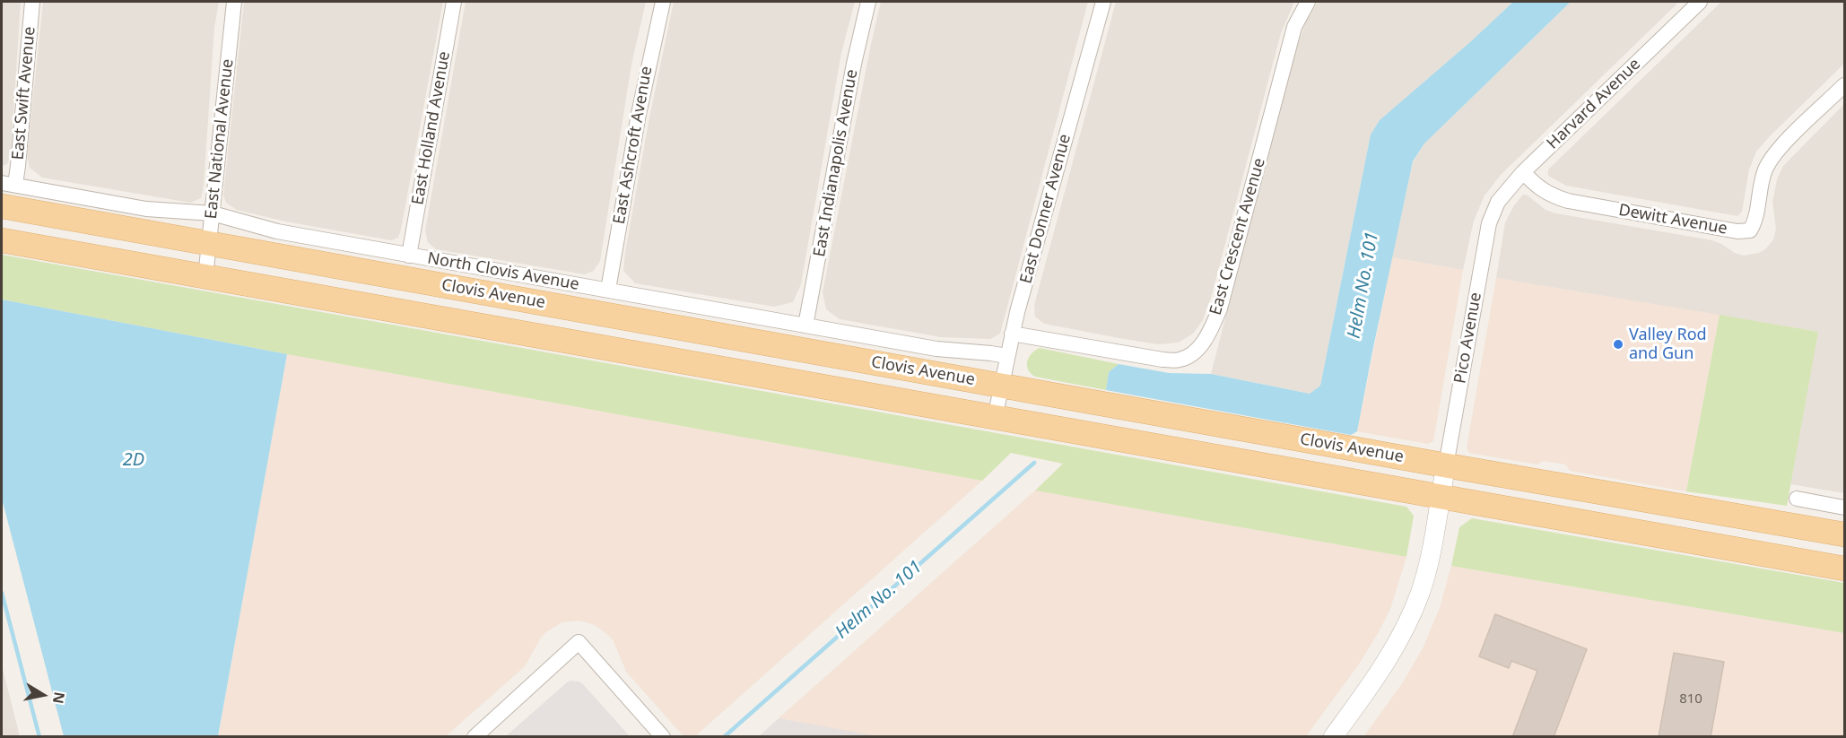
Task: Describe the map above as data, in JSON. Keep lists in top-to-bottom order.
{
  "streets": {
    "main road": ["Clovis Avenue"],
    "street": [
      "East Swift Avenue",
      "Harvard Avenue",
      "East Holland Avenue",
      "East National Avenue",
      "East Ashcroft Avenue",
      "East Indianapolis Avenue",
      "East Donner Avenue",
      "Dewitt Avenue",
      "East Crescent Avenue",
      "North Clovis Avenue",
      "Pico Avenue"
    ]
  },
  "crossings": [
    ["East Swift Avenue", "North Clovis Avenue"],
    ["Harvard Avenue", "Dewitt Avenue"],
    ["Harvard Avenue", "Pico Avenue"],
    ["East Holland Avenue", "North Clovis Avenue"],
    ["East National Avenue", "North Clovis Avenue"],
    ["East National Avenue", "Clovis Avenue"],
    ["East Ashcroft Avenue", "North Clovis Avenue"],
    ["East Indianapolis Avenue", "North Clovis Avenue"],
    ["East Donner Avenue", "East Crescent Avenue"],
    ["East Donner Avenue", "North Clovis Avenue"],
    ["East Donner Avenue", "Clovis Avenue"],
    ["Clovis Avenue", "Pico Avenue"]
  ],
  "water": ["Helm No. 101", "2D"],
  "places": ["Valley Rod and Gun"],
  "house_numbers": ["810"],
  "north": "right"
}
